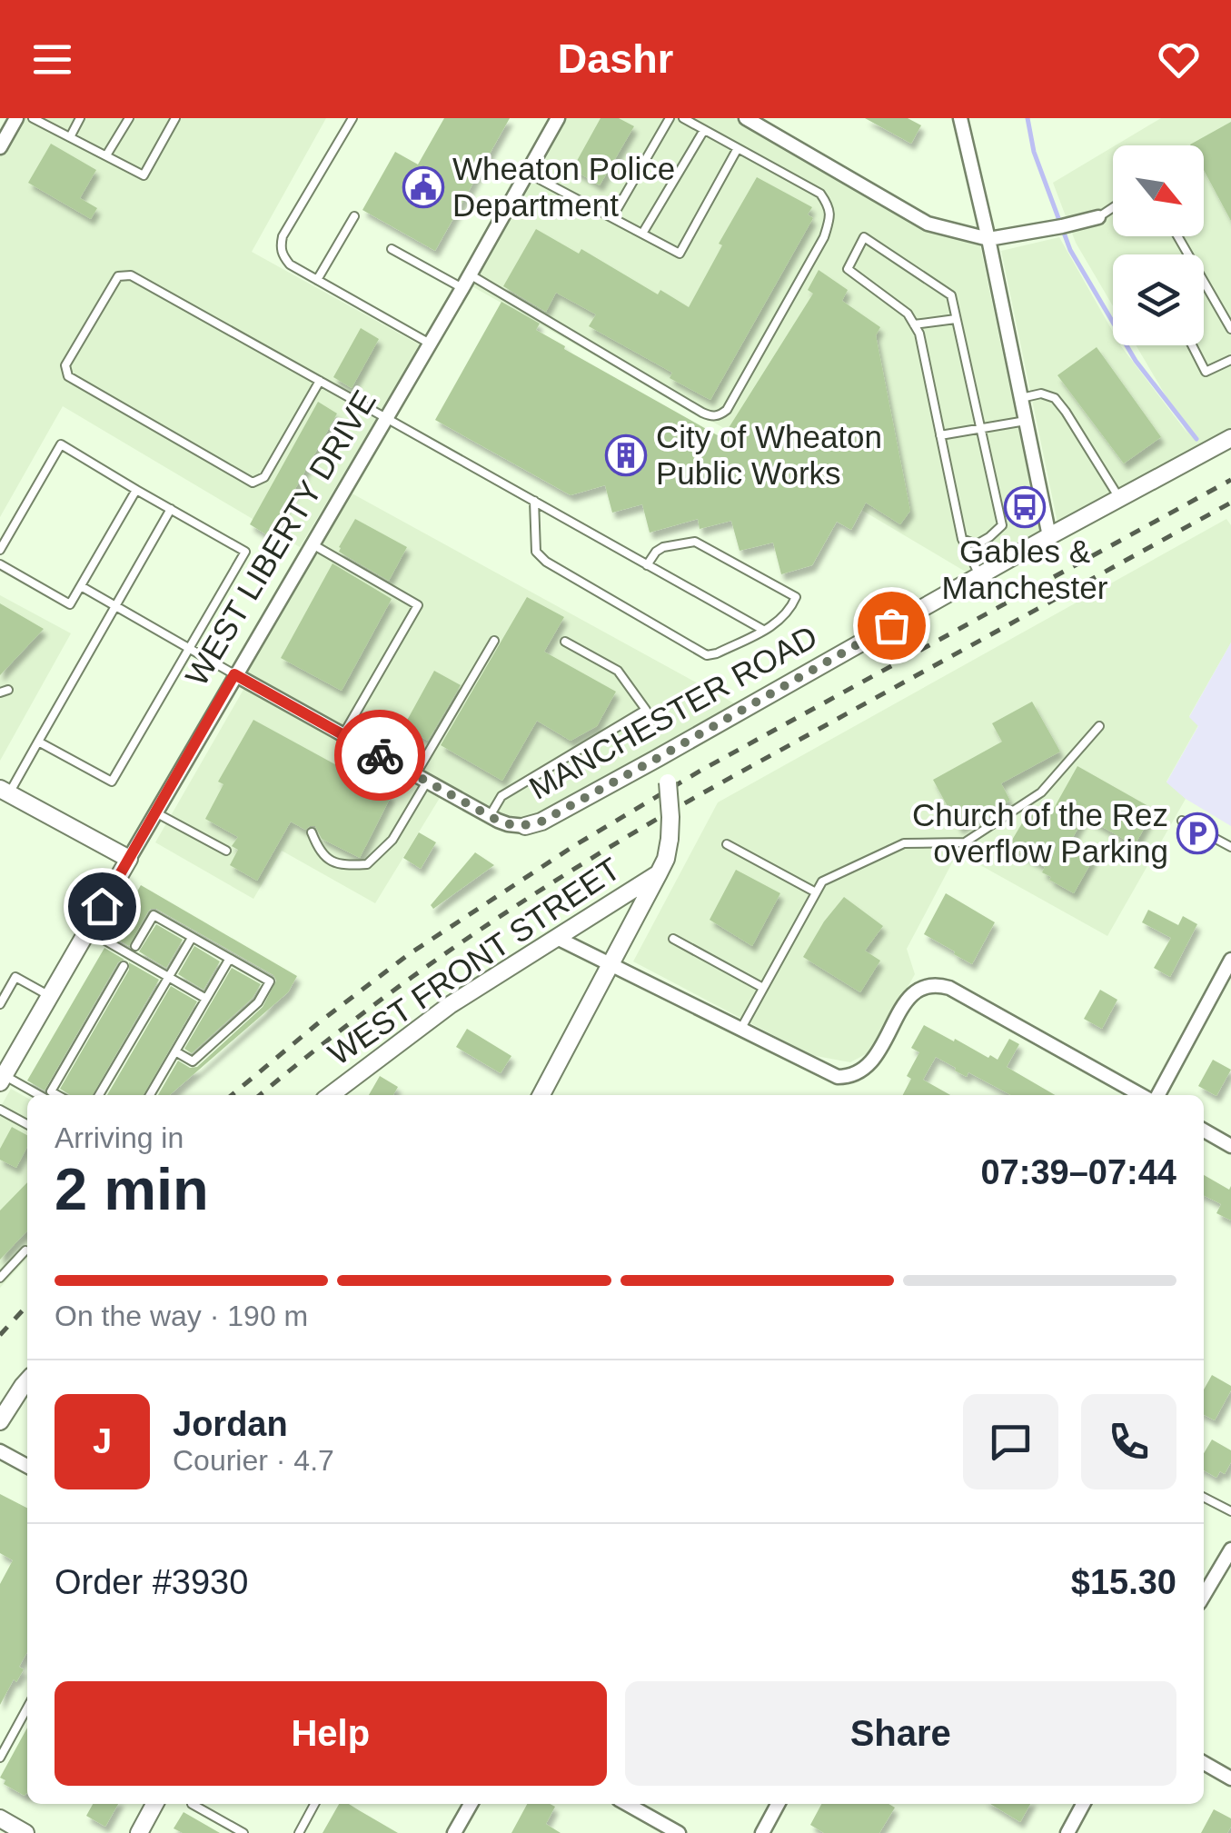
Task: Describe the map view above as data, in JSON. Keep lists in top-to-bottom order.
{
  "streets": {
    "street": ["WEST LIBERTY DRIVE", "MANCHESTER ROAD", "WEST FRONT STREET"]
  },
  "places": {
    "public building": ["Wheaton Police Department"],
    "building": ["City of Wheaton Public Works"],
    "bus stop": ["Gables & Manchester"],
    "parking": ["Church of the Rez overflow Parking"]
  },
  "north": "bottom right",
  "page": {
    "header": "Dashr",
    "heading": ["2 min", "Arriving in", "07:39–07:44"],
    "panel": [
      "Jordan",
      "Courier · 4.7",
      "Order #3930",
      "$15.30"
    ],
    "bar": "On the way · 190 m",
    "round": "J",
    "buttons": ["Help", "Share"]
  }
}
